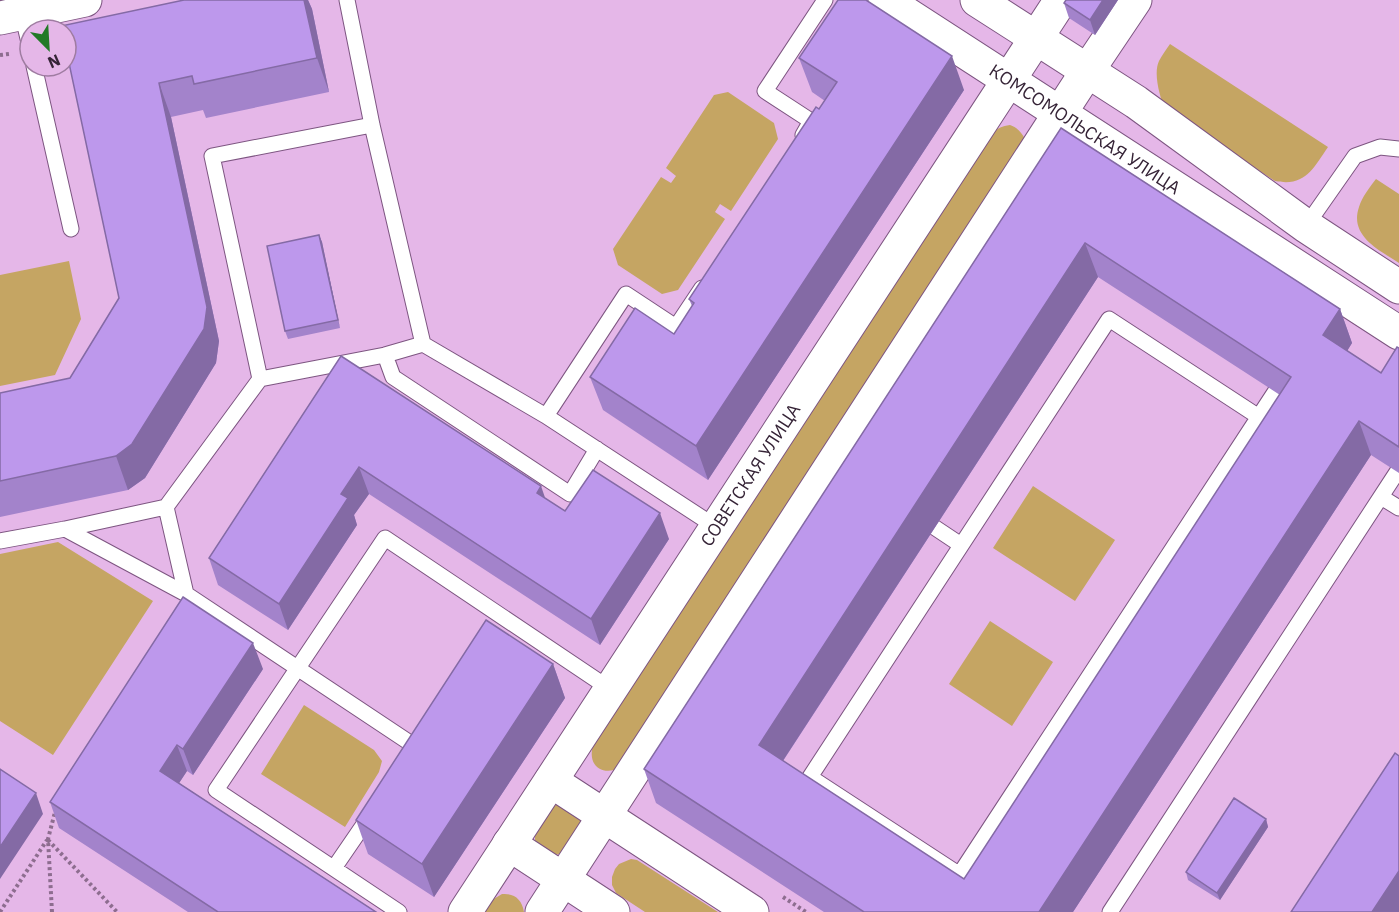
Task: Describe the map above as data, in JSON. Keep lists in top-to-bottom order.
{
  "streets": {
    "street": ["КОМСОМОЛЬСКАЯ УЛИЦА", "СОВЕТСКАЯ УЛИЦА"]
  },
  "crossings": [
    ["КОМСОМОЛЬСКАЯ УЛИЦА", "СОВЕТСКАЯ УЛИЦА"]
  ],
  "north": "bottom right"
}
